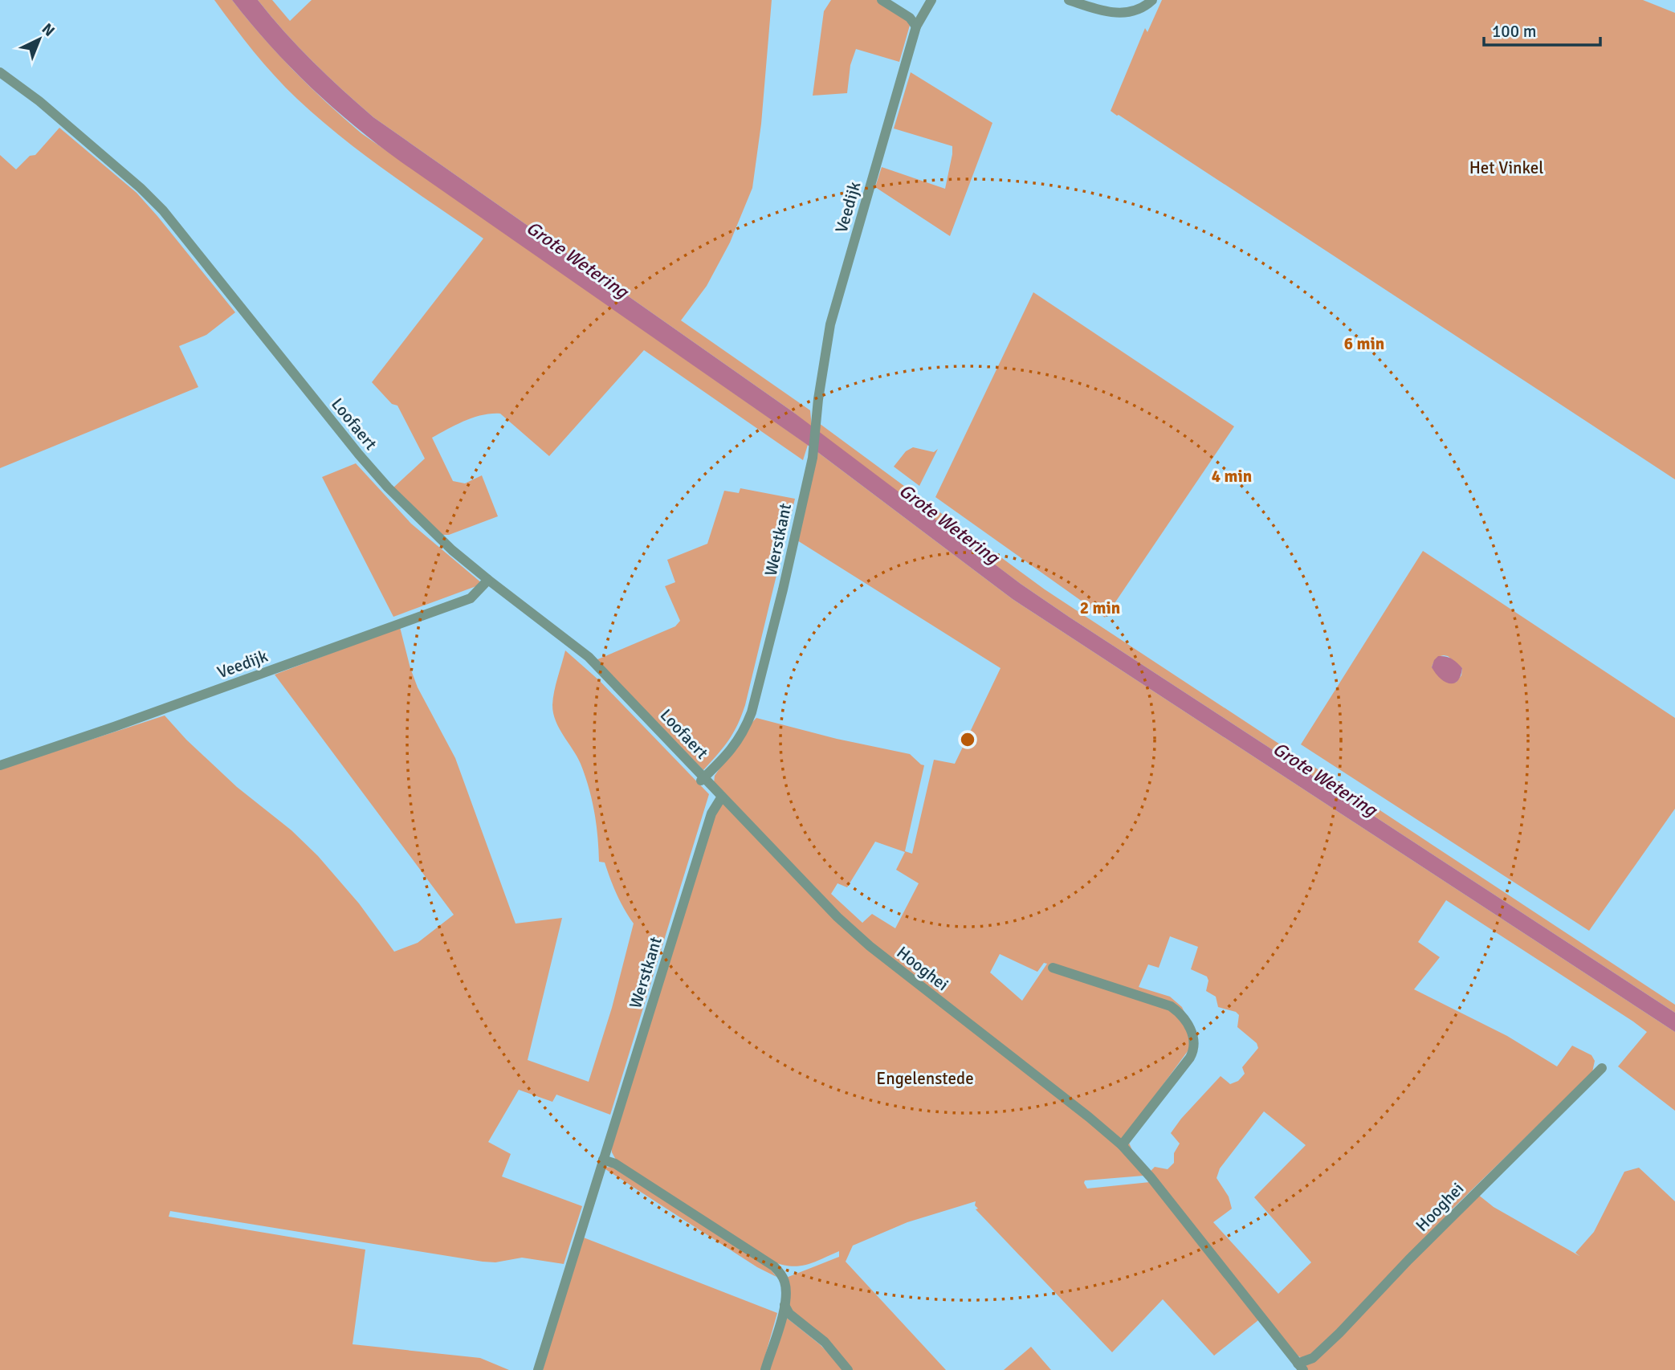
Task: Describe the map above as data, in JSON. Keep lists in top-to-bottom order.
{
  "streets": {
    "street": [
      "Veedijk",
      "Loofaert",
      "Werstkant",
      "Hooghei"
    ]
  },
  "crossings": [
    ["Veedijk", "Loofaert"],
    ["Veedijk", "Werstkant"],
    ["Loofaert", "Werstkant"],
    ["Loofaert", "Hooghei"],
    ["Werstkant", "Hooghei"]
  ],
  "water": ["Grote Wetering"],
  "parks": ["Het Vinkel", "Engelenstede"],
  "scale_bar": "100 m",
  "north": "top right",
  "rings": ["6 min", "4 min", "2 min"]
}
